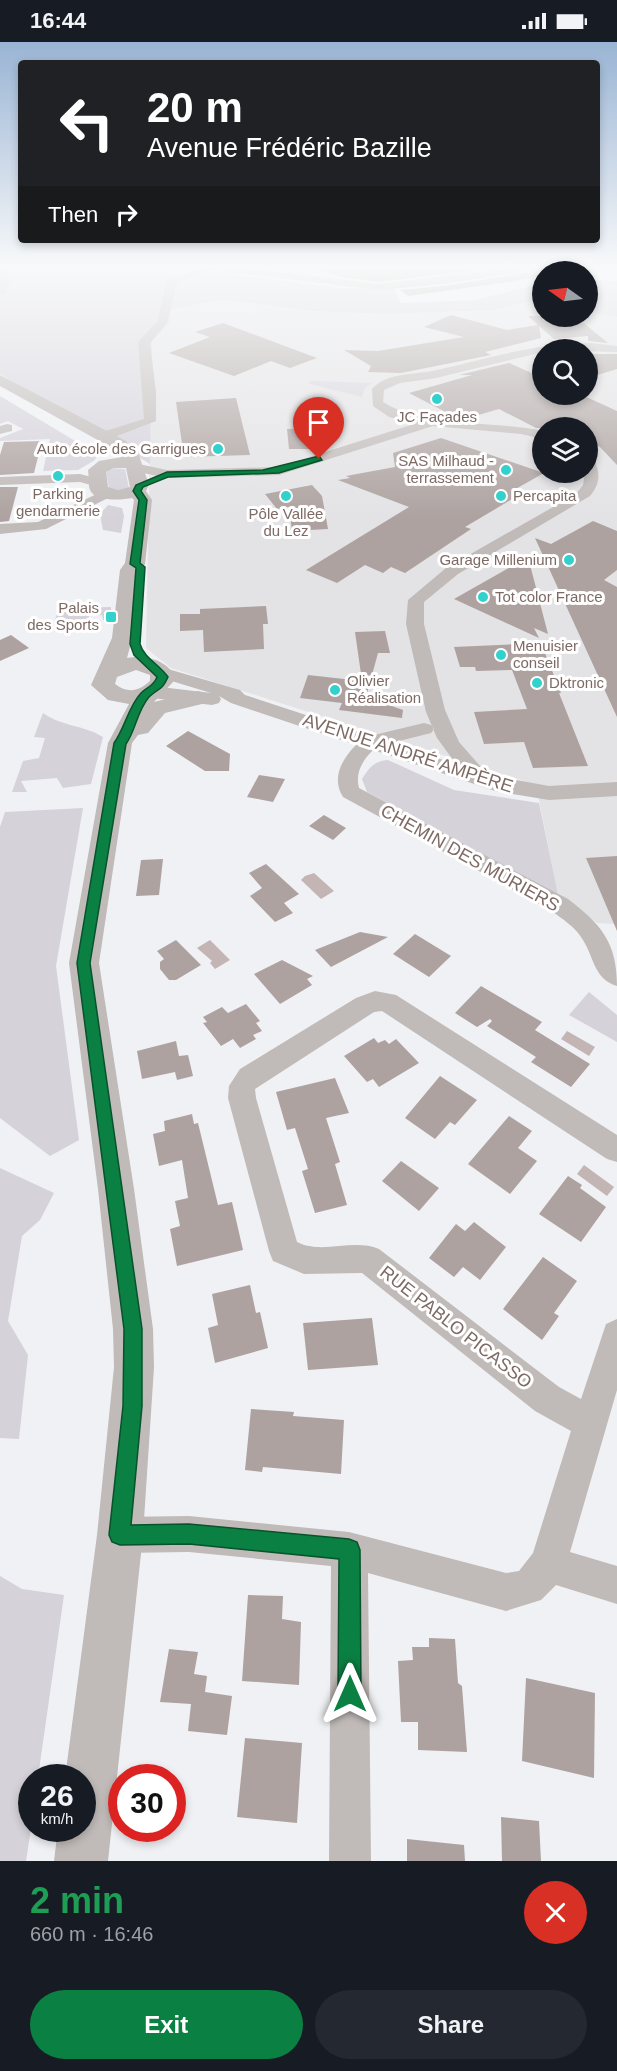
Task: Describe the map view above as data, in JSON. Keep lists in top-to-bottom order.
{
  "streets": {
    "street": ["AVENUE ANDRÉ AMPÈRE", "CHEMIN DES MÛRIERS", "RUE PABLO PICASSO"]
  },
  "crossings": [
    ["AVENUE ANDRÉ AMPÈRE", "CHEMIN DES MÛRIERS"]
  ],
  "places": {
    "other": [
      "JC Façades",
      "Auto école des Garrigues",
      "SAS Milhaud - terrassement",
      "Parking gendarmerie",
      "Pôle Vallée du Lez",
      "Percapita",
      "Garage Millenium",
      "Tot color France",
      "Menuisier conseil",
      "Dktronic",
      "Olivier Réalisation"
    ],
    "transit": ["Palais des Sports"]
  },
  "north": "left",
  "page": {
    "status": "16:44",
    "turn": ["20 m", "Avenue Frédéric Bazille"],
    "then": "Then",
    "speed": "26 km/h",
    "limit": "30",
    "heading": ["2 min", "660 m · 16:46"],
    "buttons": ["Exit", "Share"]
  }
}
